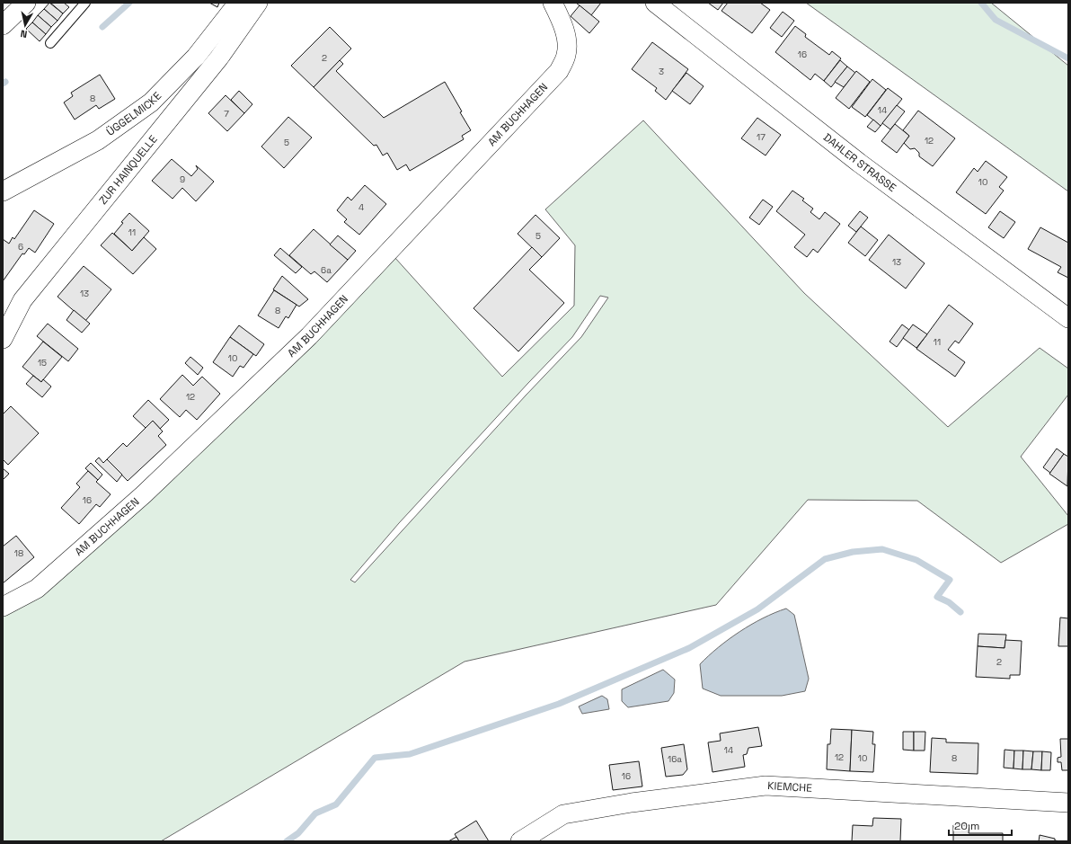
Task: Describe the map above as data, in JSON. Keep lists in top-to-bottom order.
{
  "streets": {
    "street": [
      "ÜGGELMICKE",
      "AM BUCHHAGEN",
      "DAHLER STRASSE",
      "ZUR HAINQUELLE",
      "KIEMCHE"
    ]
  },
  "house_numbers": [
    "16",
    "2",
    "3",
    "8",
    "14",
    "7",
    "17",
    "12",
    "5",
    "9",
    "10",
    "4",
    "11",
    "5",
    "6",
    "13",
    "6a",
    "13",
    "8",
    "11",
    "10",
    "15",
    "12",
    "16",
    "18",
    "2",
    "14",
    "12",
    "10",
    "8",
    "16a",
    "16"
  ],
  "scale_bar": "20 m",
  "north": "bottom"
}
